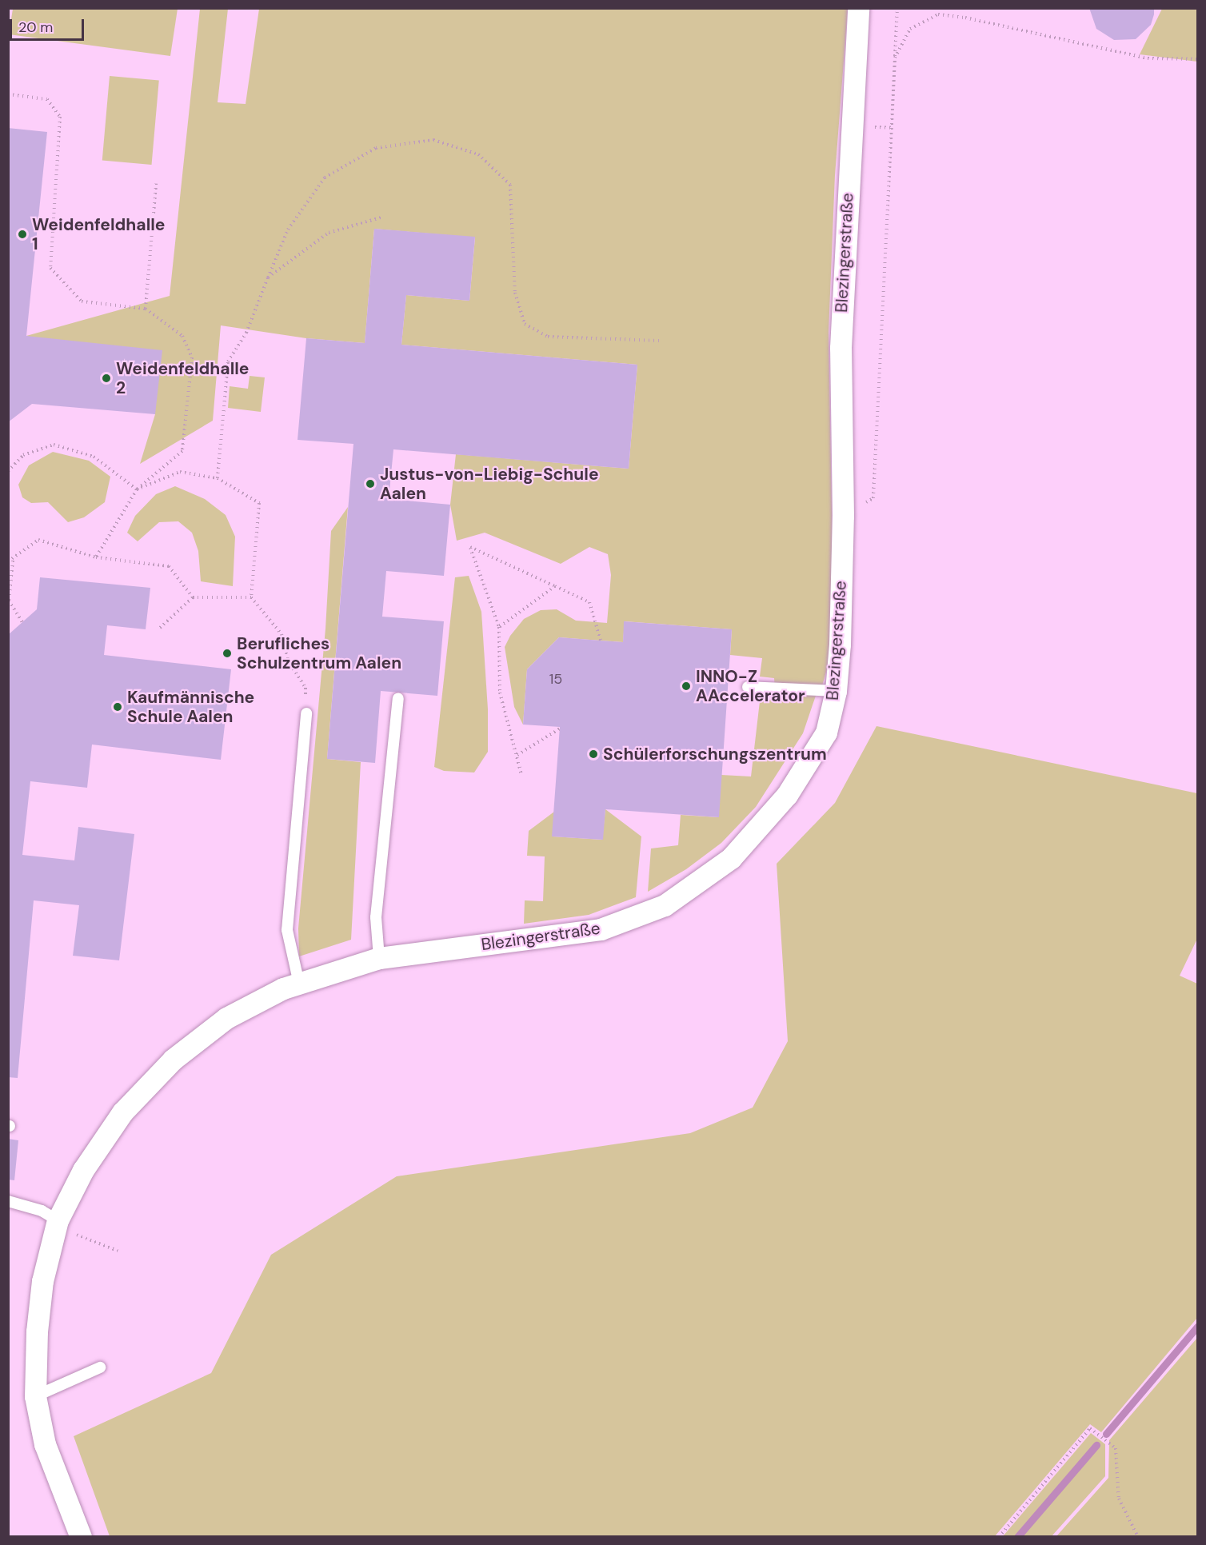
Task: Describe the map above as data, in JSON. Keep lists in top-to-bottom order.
{
  "streets": {
    "street": ["Blezingerstraße"]
  },
  "places": [
    "Weidenfeldhalle 1",
    "Weidenfeldhalle 2",
    "Justus-von-Liebig-Schule Aalen",
    "Berufliches Schulzentrum Aalen",
    "INNO-Z AAccelerator",
    "Kaufmännische Schule Aalen",
    "Schülerforschungszentrum"
  ],
  "house_numbers": ["15"],
  "scale_bar": "20 m"
}
